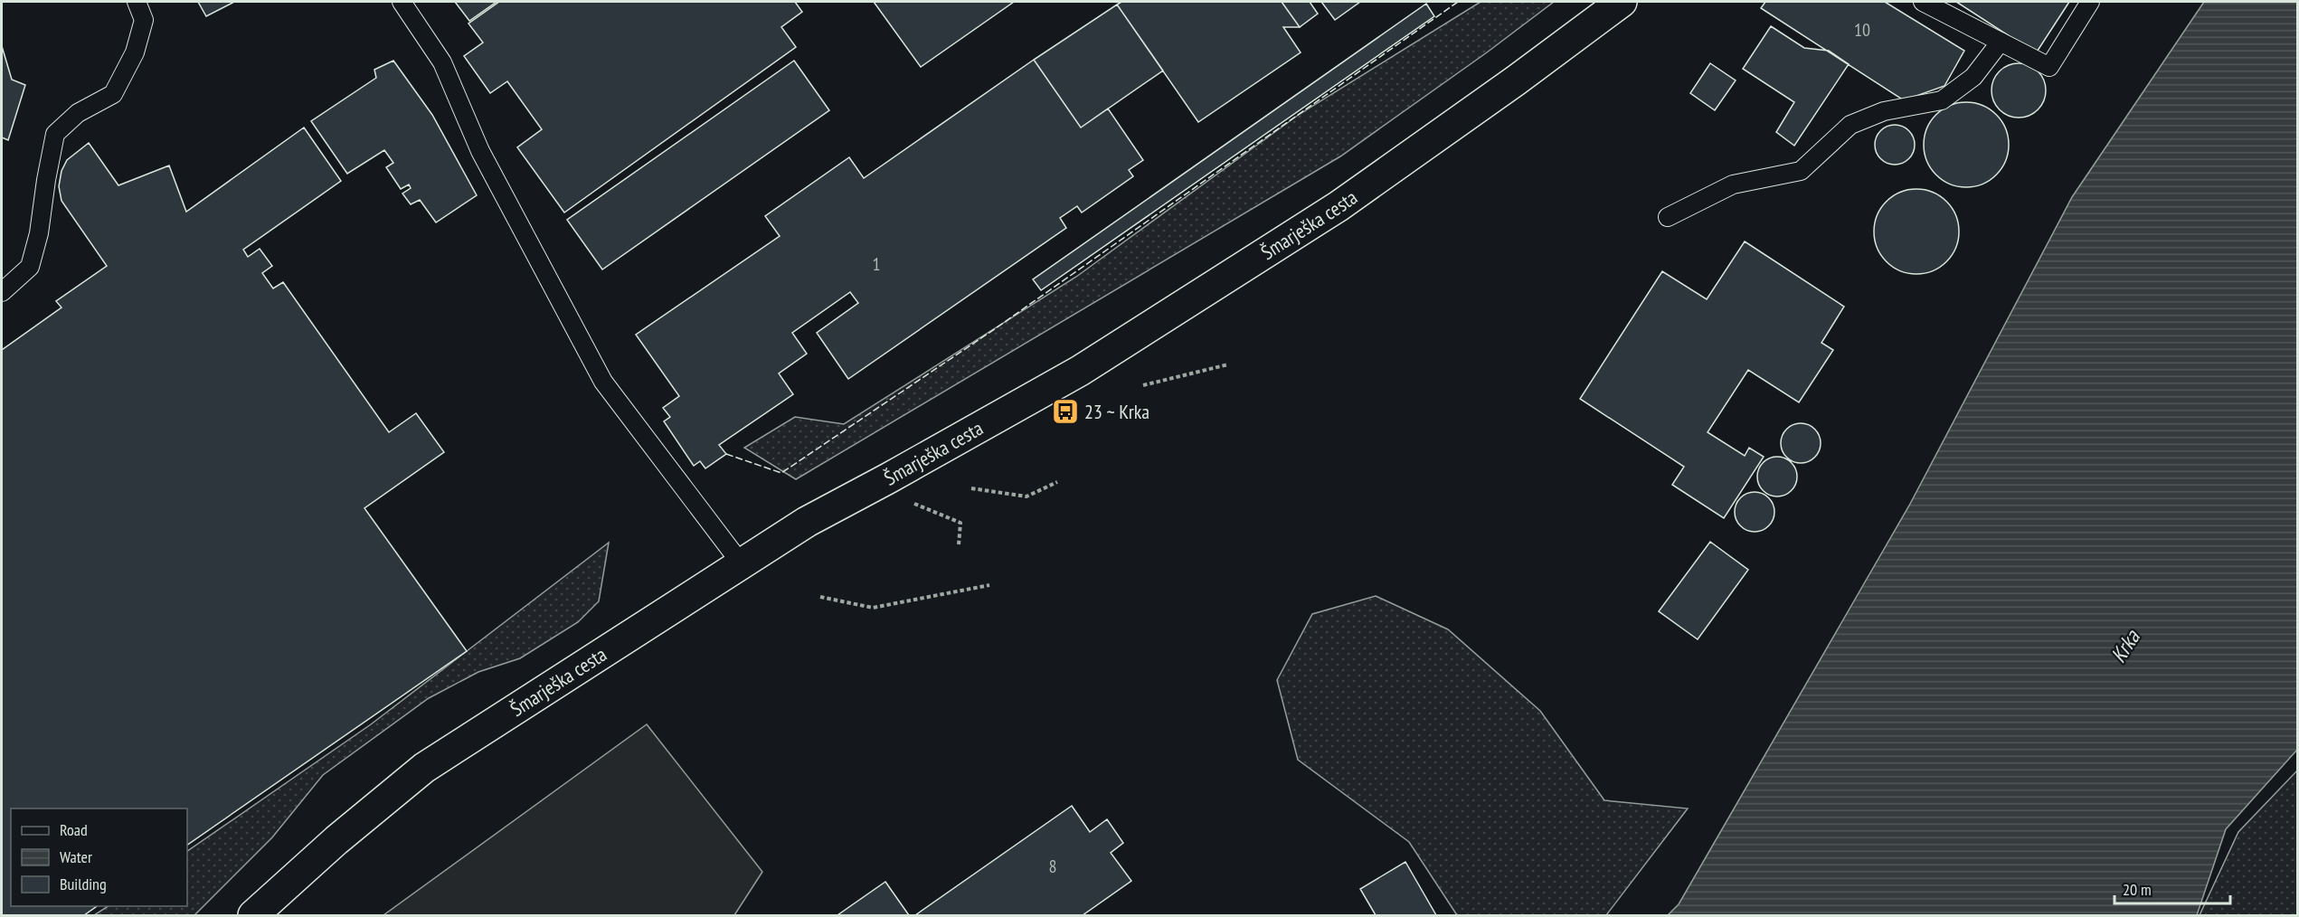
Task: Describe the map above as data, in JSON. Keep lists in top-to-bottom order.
{
  "streets": {
    "street": ["Šmarješka cesta"]
  },
  "water": ["Krka"],
  "places": {
    "bus stop": ["23 ~ Krka"]
  },
  "house_numbers": ["10", "1", "8"],
  "legend": ["Road", "Water", "Building"],
  "scale_bar": "20 m"
}
